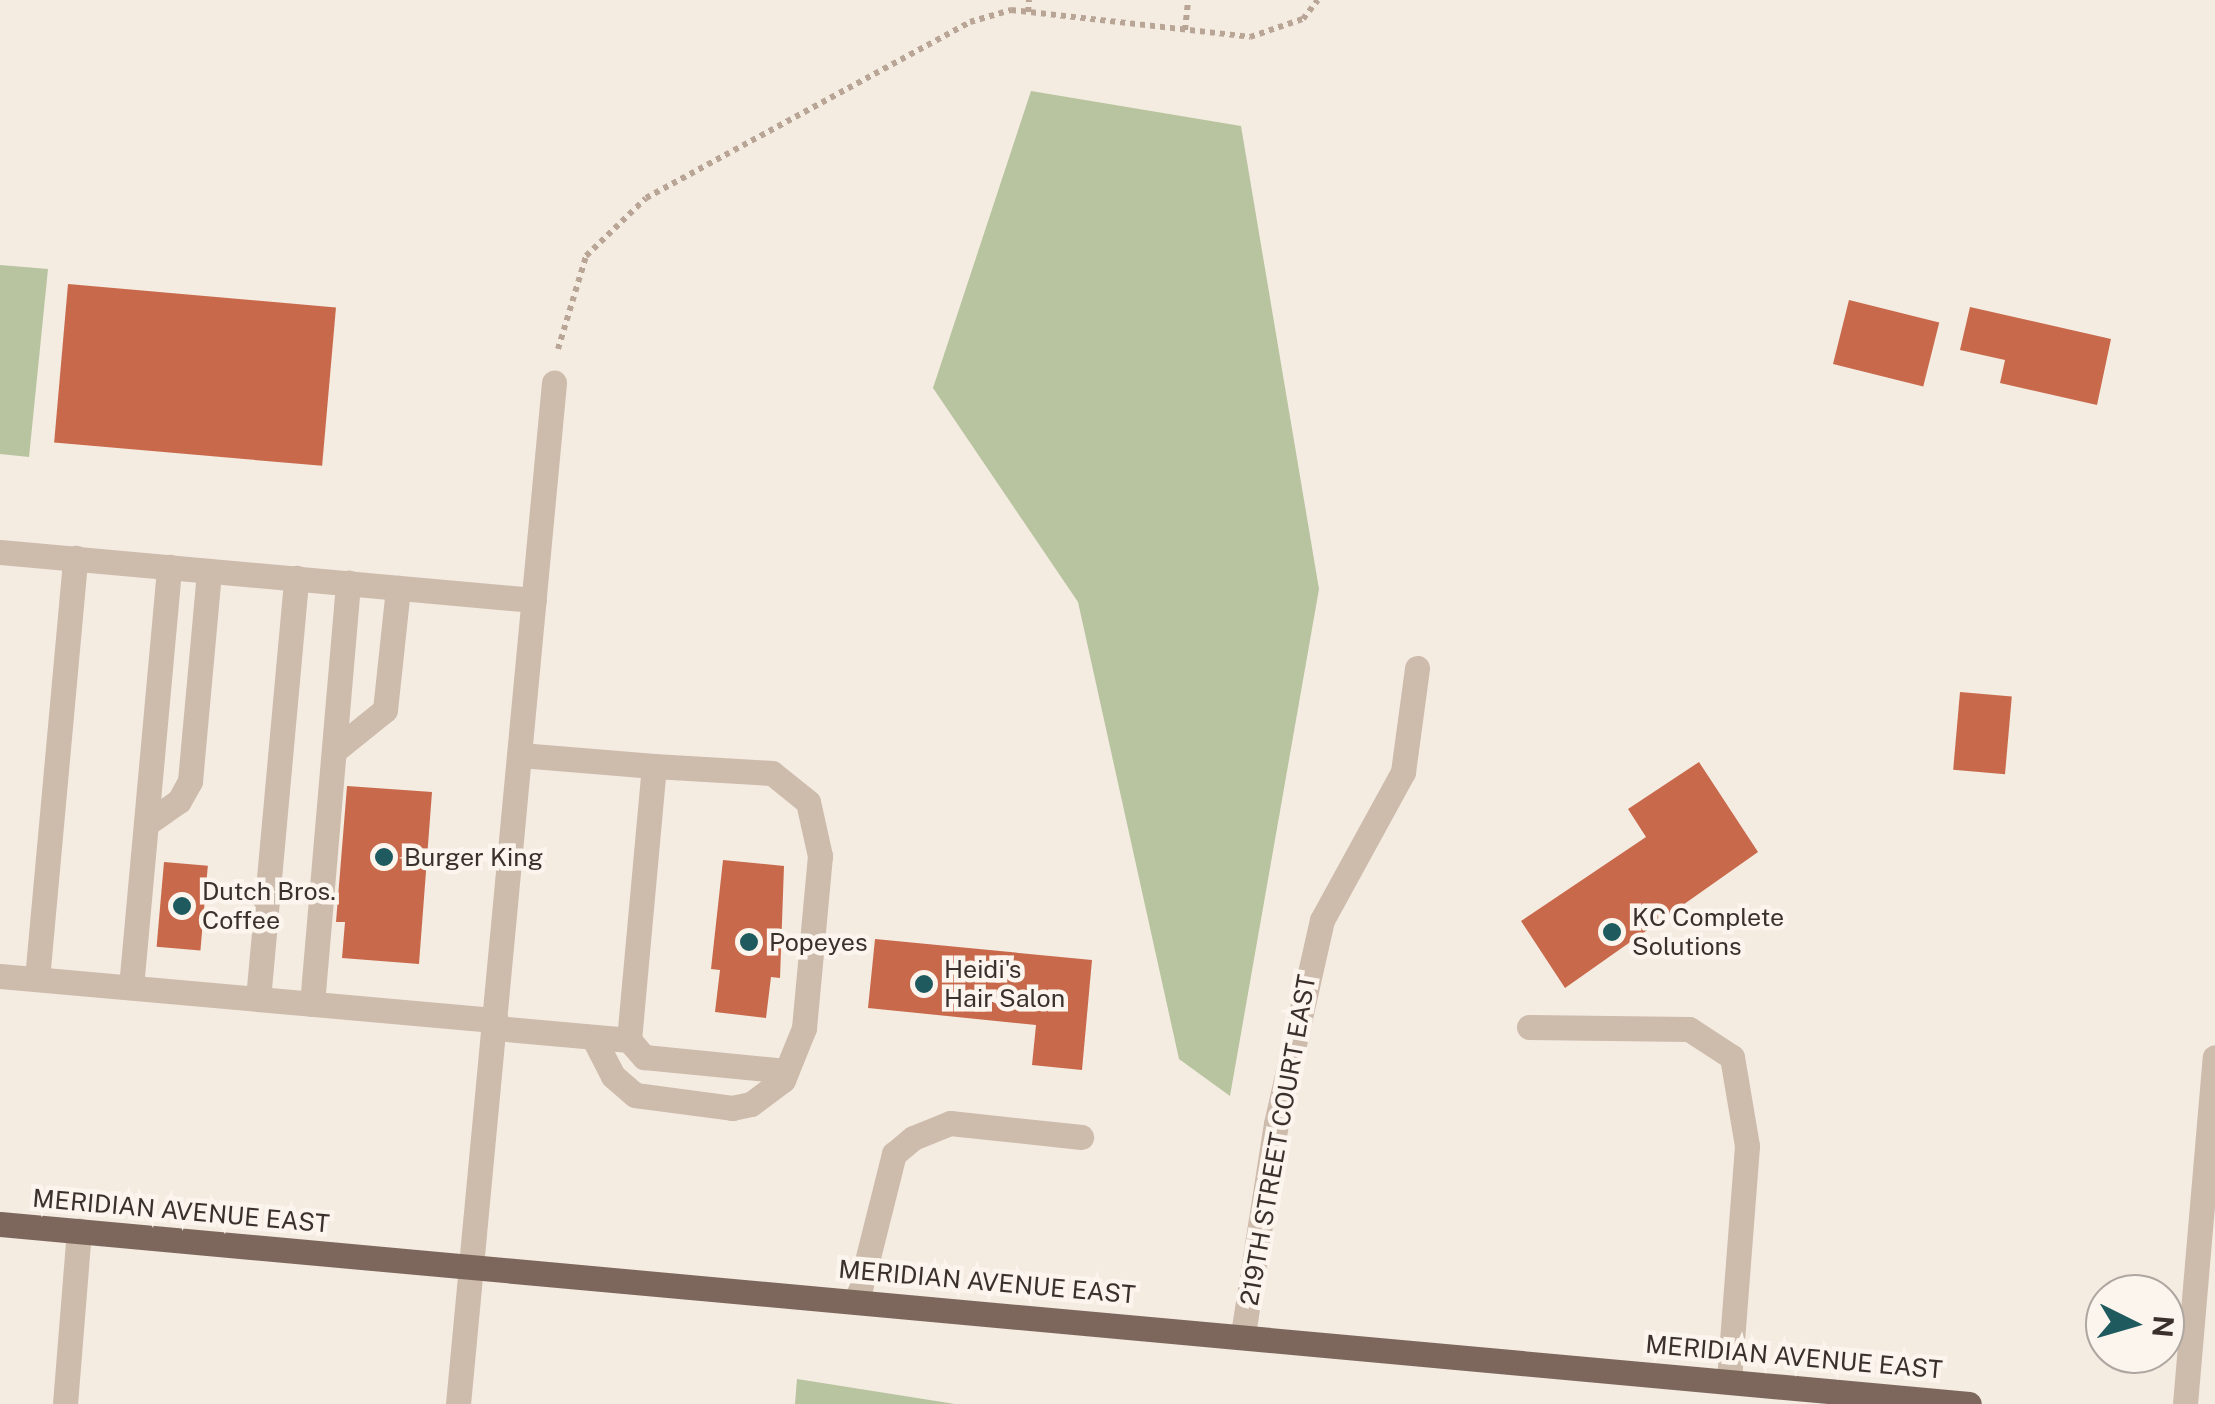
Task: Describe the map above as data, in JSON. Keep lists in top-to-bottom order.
{
  "streets": {
    "main road": ["MERIDIAN AVENUE EAST"],
    "street": ["219TH STREET COURT EAST"]
  },
  "crossings": [
    ["219TH STREET COURT EAST", "MERIDIAN AVENUE EAST"]
  ],
  "places": [
    "Burger King",
    "Dutch Bros. Coffee",
    "KC Complete Solutions",
    "Popeyes",
    "Heidi's Hair Salon"
  ],
  "north": "right"
}
